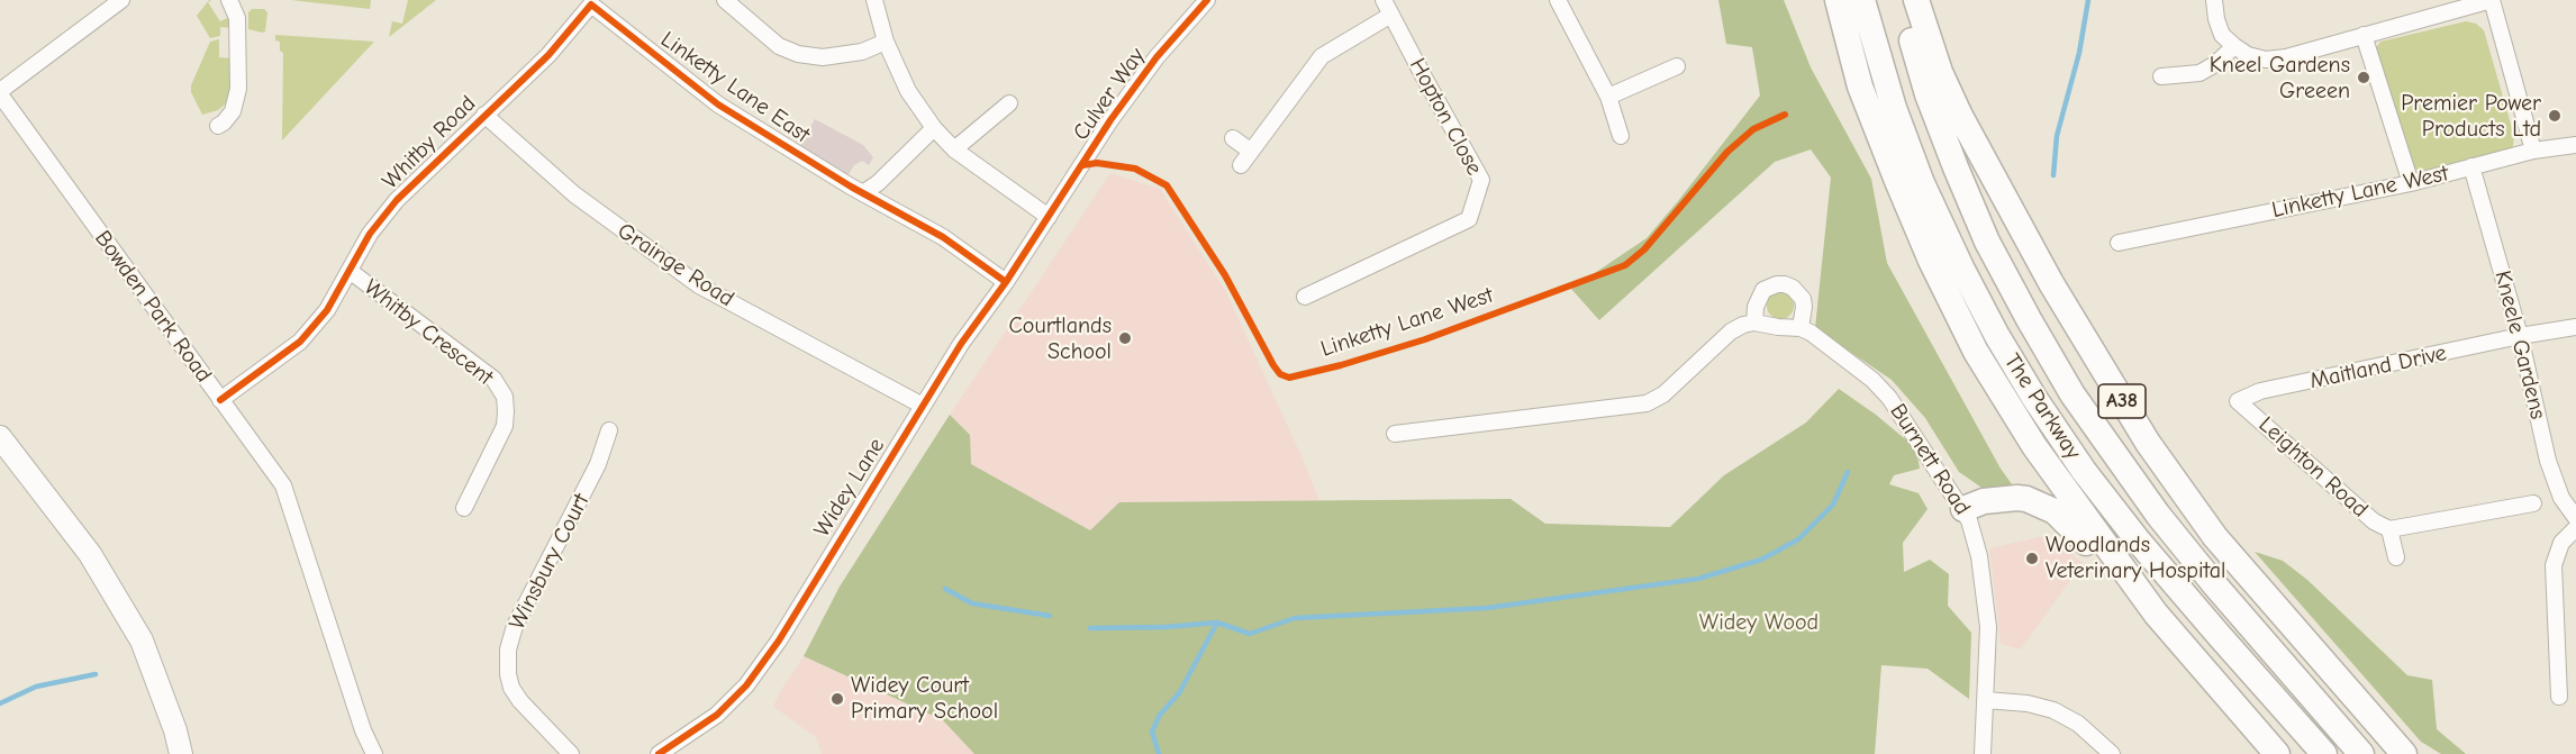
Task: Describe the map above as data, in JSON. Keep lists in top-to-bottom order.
{
  "streets": {
    "highway": ["A38", "The Parkway"],
    "street": [
      "Linketty Lane East",
      "Culver Way",
      "Hopton Close",
      "Whitby Road",
      "Linketty Lane West",
      "Grainge Road",
      "Bowden Park Road",
      "Whitby Crescent",
      "Kneele Gardens",
      "Maitland Drive",
      "Burnett Road",
      "Leighton Road",
      "Widey Lane",
      "Winsbury Court"
    ]
  },
  "crossings": [
    ["Linketty Lane East", "Whitby Road"],
    ["Linketty Lane East", "Widey Lane"],
    ["Culver Way", "Widey Lane"],
    ["Whitby Road", "Grainge Road"],
    ["Whitby Road", "Bowden Park Road"],
    ["Whitby Road", "Whitby Crescent"],
    ["Linketty Lane West", "Kneele Gardens"],
    ["Grainge Road", "Widey Lane"],
    ["Kneele Gardens", "Maitland Drive"],
    ["Maitland Drive", "Leighton Road"]
  ],
  "parks": ["Widey Wood"],
  "places": [
    "Kneel Gardens Greeen",
    "Premier Power Products Ltd",
    "Courtlands School",
    "Woodlands Veterinary Hospital",
    "Widey Court Primary School"
  ]
}
